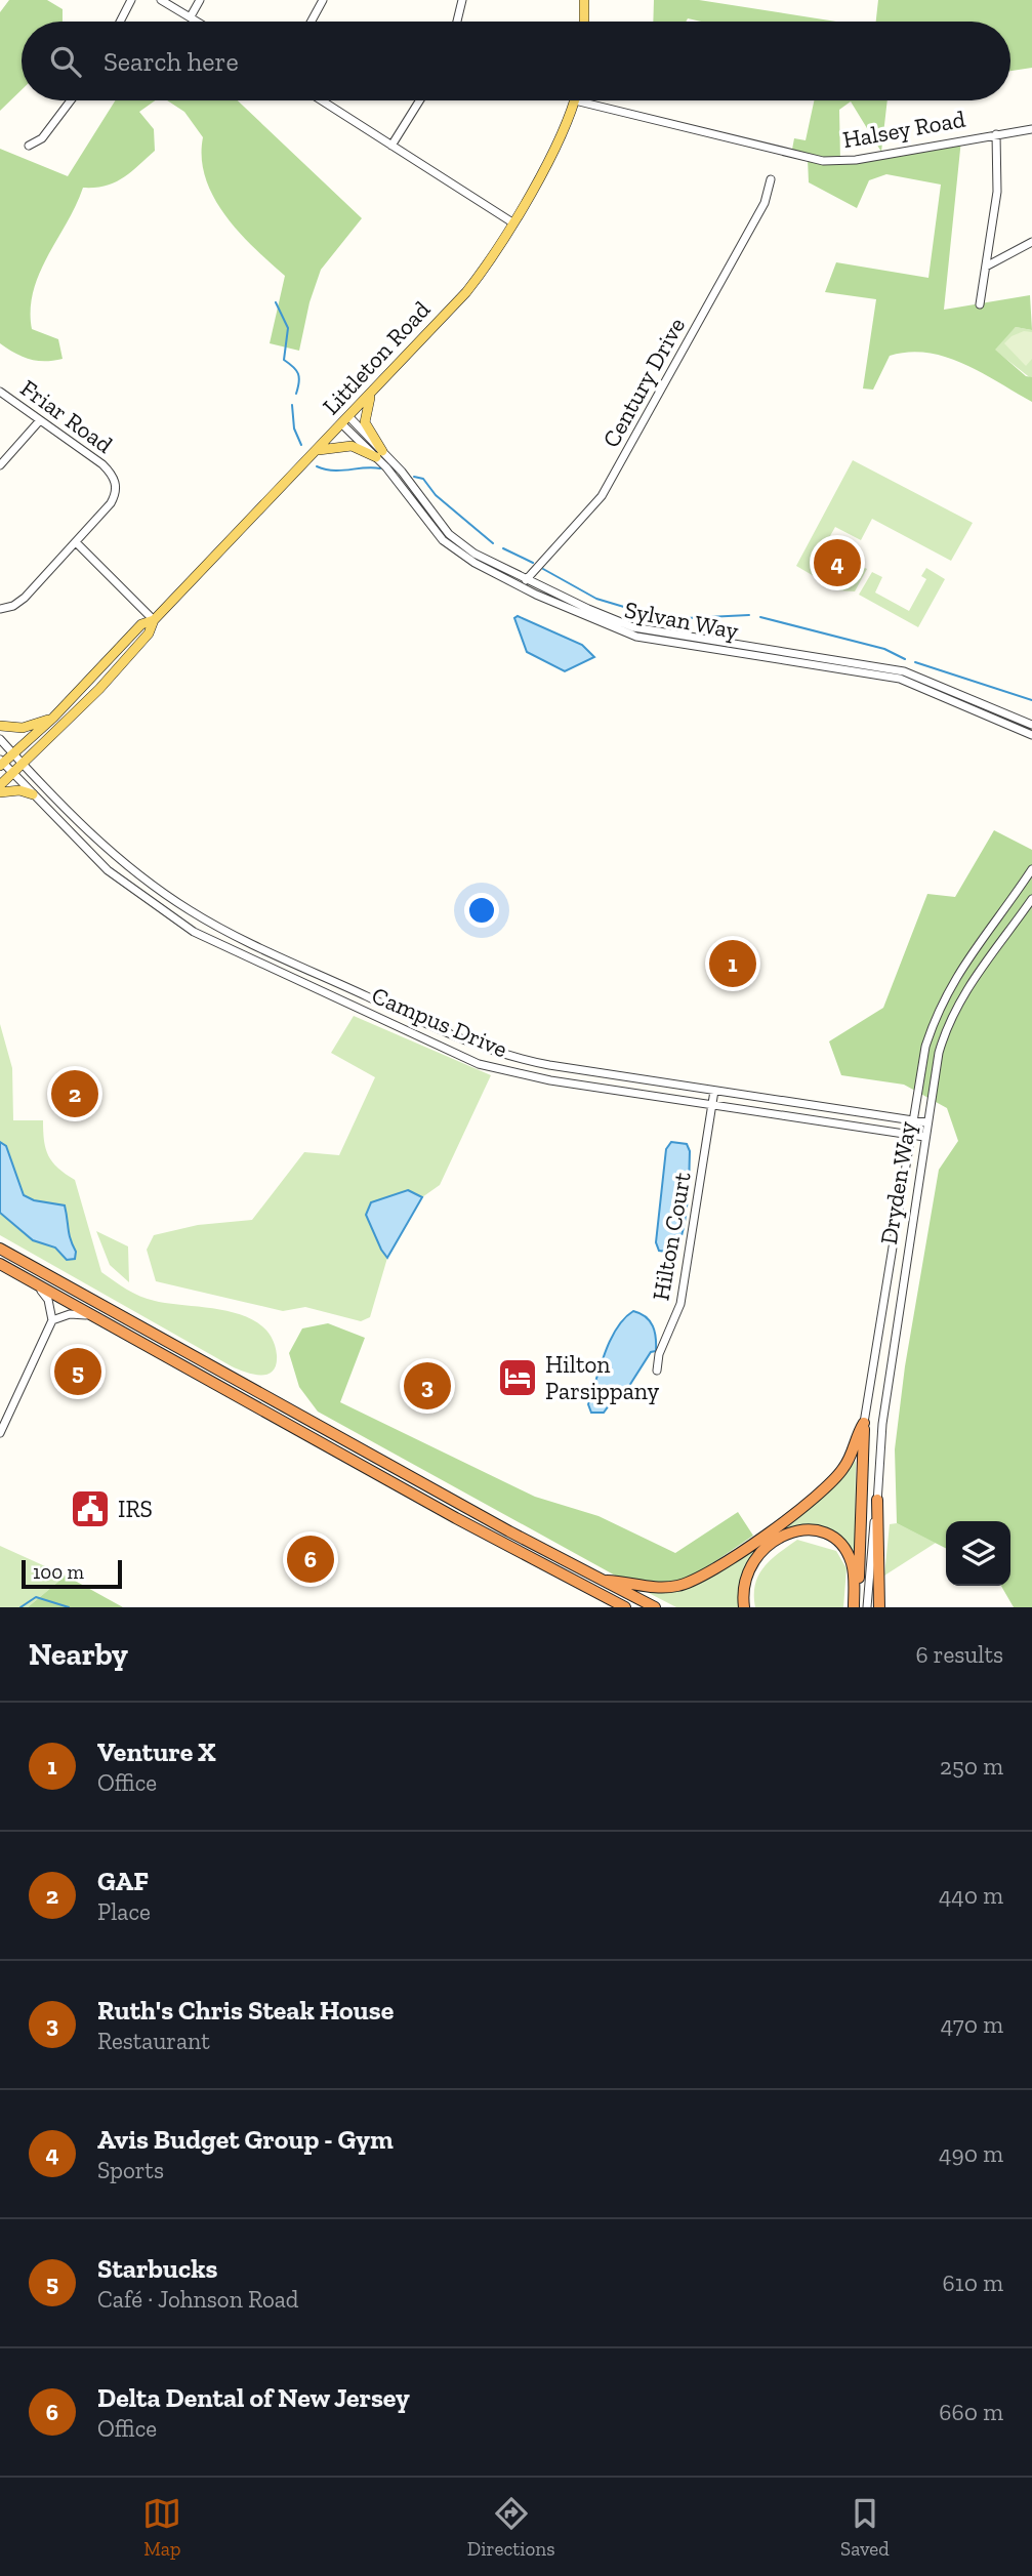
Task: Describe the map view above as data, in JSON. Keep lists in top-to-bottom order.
{
  "streets": {
    "main road": ["Littleton Road"],
    "street": [
      "Halsey Road",
      "Century Drive",
      "Friar Road",
      "Sylvan Way",
      "Campus Drive",
      "Dryden Way",
      "Hilton Court"
    ]
  },
  "crossings": [
    ["Halsey Road", "Littleton Road"],
    ["Littleton Road", "Sylvan Way"],
    ["Littleton Road", "Campus Drive"],
    ["Century Drive", "Sylvan Way"],
    ["Campus Drive", "Dryden Way"],
    ["Campus Drive", "Hilton Court"]
  ],
  "places": {
    "hotel": ["Hilton Parsippany"],
    "public building": ["IRS"]
  },
  "scale_bar": "100 m",
  "page": {
    "search": "Search here",
    "pins": [
      "4",
      "1",
      "2",
      "5",
      "3",
      "6"
    ],
    "scale": "100 m",
    "heading": ["Nearby", "6 results"],
    "list": [
      {
        "mark": "1",
        "name": "Venture X",
        "note": "Office",
        "value": "250 m"
      },
      {
        "mark": "2",
        "name": "GAF",
        "note": "Place",
        "value": "440 m"
      },
      {
        "mark": "3",
        "name": "Ruth's Chris Steak House",
        "note": "Restaurant",
        "value": "470 m"
      },
      {
        "mark": "4",
        "name": "Avis Budget Group - Gym",
        "note": "Sports",
        "value": "490 m"
      },
      {
        "mark": "5",
        "name": "Starbucks",
        "note": "Café · Johnson Road",
        "value": "610 m"
      },
      {
        "mark": "6",
        "name": "Delta Dental of New Jersey",
        "note": "Office",
        "value": "660 m"
      }
    ],
    "nav": ["Map", "Directions", "Saved"]
  }
}
